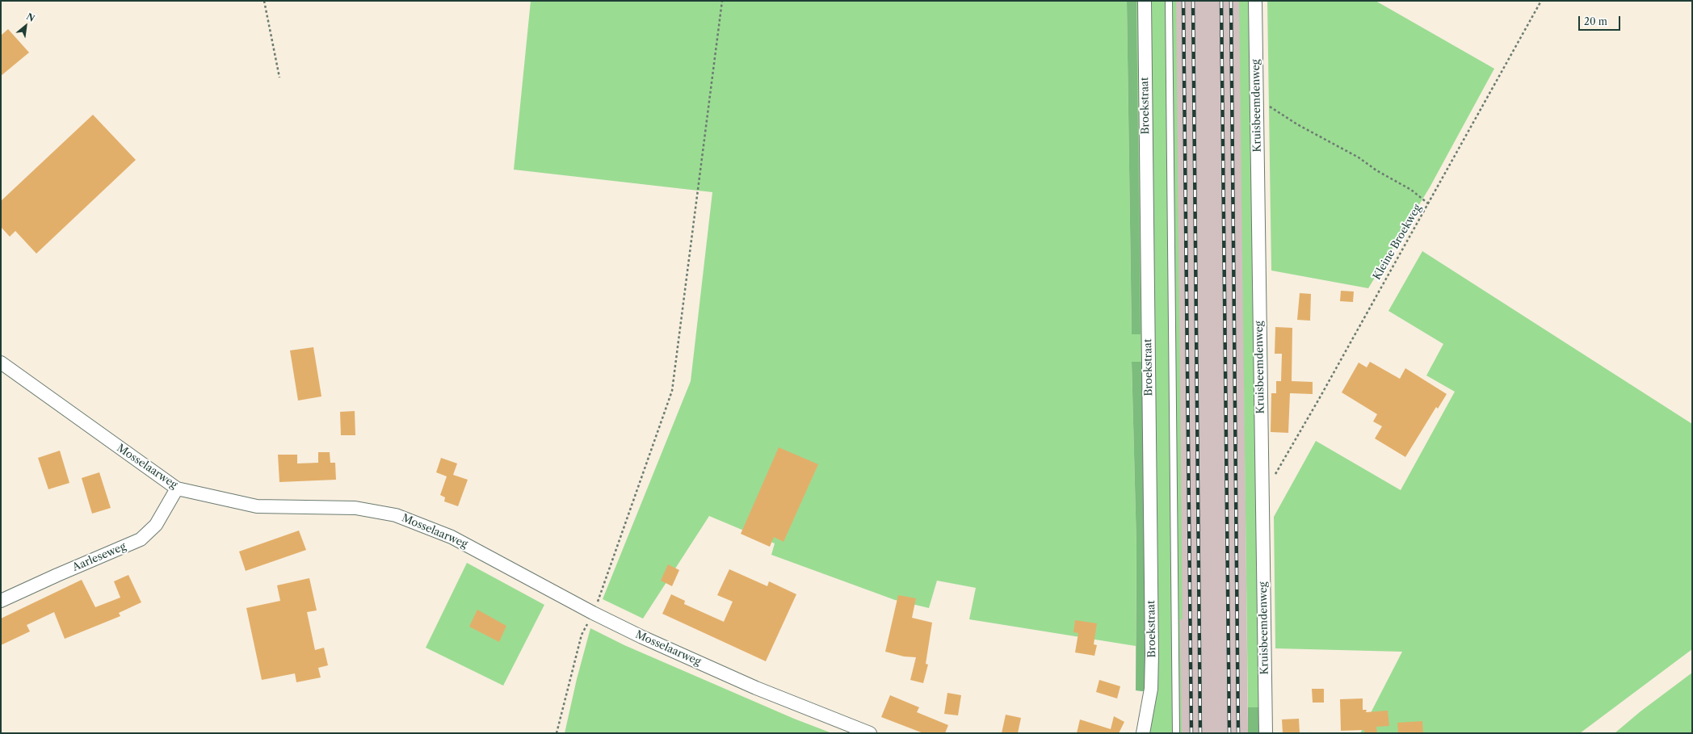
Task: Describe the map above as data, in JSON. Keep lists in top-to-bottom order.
{
  "streets": {
    "street": [
      "Broekstraat",
      "Kruisbeemdenweg",
      "Mosselaarweg",
      "Aarleseweg"
    ],
    "path": ["Kleine Broekweg"]
  },
  "crossings": [
    ["Kruisbeemdenweg", "Kleine Broekweg"],
    ["Mosselaarweg", "Aarleseweg"]
  ],
  "scale_bar": "20 m",
  "north": "top right"
}
